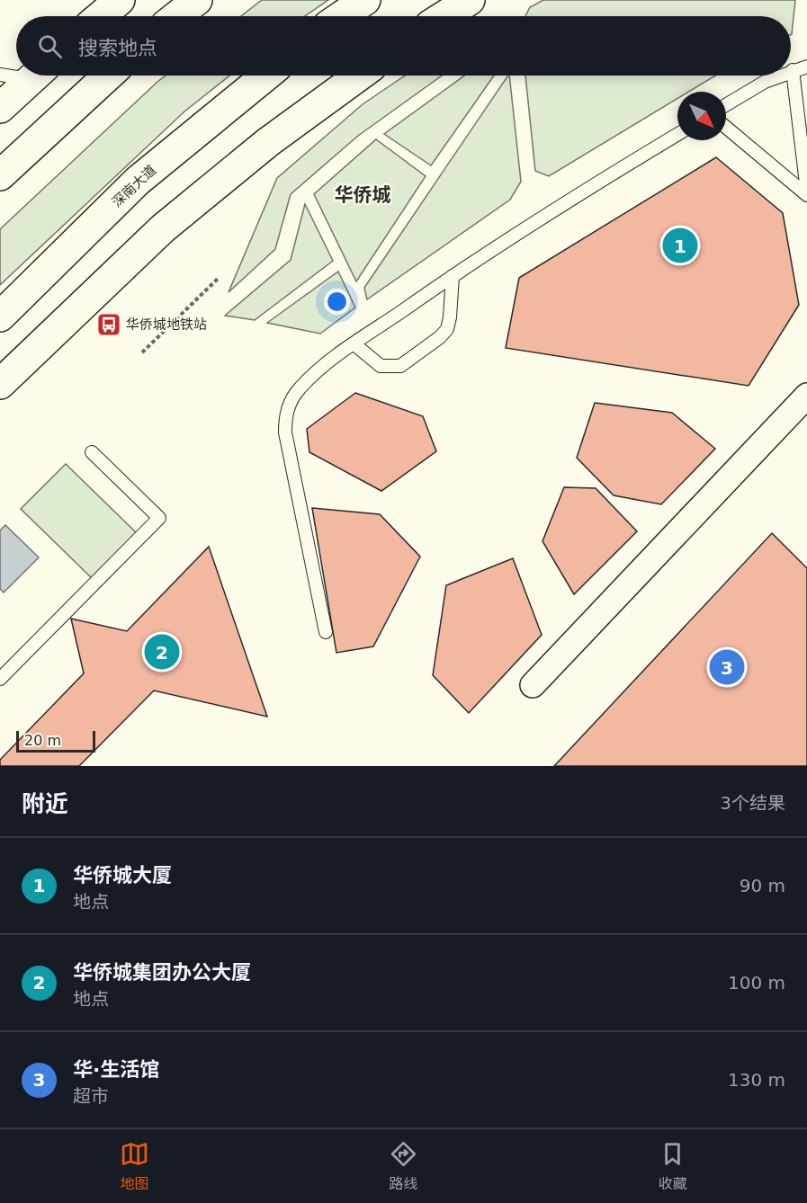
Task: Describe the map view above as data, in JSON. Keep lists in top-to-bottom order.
{
  "streets": {
    "main road": ["深南大道"]
  },
  "districts": ["华侨城"],
  "places": {
    "bus stop": ["华侨城地铁站"]
  },
  "scale_bar": "20 m",
  "north": "bottom right",
  "page": {
    "search": "搜索地点",
    "pins": ["1", "2", "3"],
    "scale": "20 m",
    "heading": ["附近", "3个结果"],
    "list": [
      {
        "mark": "1",
        "name": "华侨城大厦",
        "note": "地点",
        "value": "90 m"
      },
      {
        "mark": "2",
        "name": "华侨城集团办公大厦",
        "note": "地点",
        "value": "100 m"
      },
      {
        "mark": "3",
        "name": "华·生活馆",
        "note": "超市",
        "value": "130 m"
      }
    ],
    "nav": ["地图", "路线", "收藏"]
  }
}
